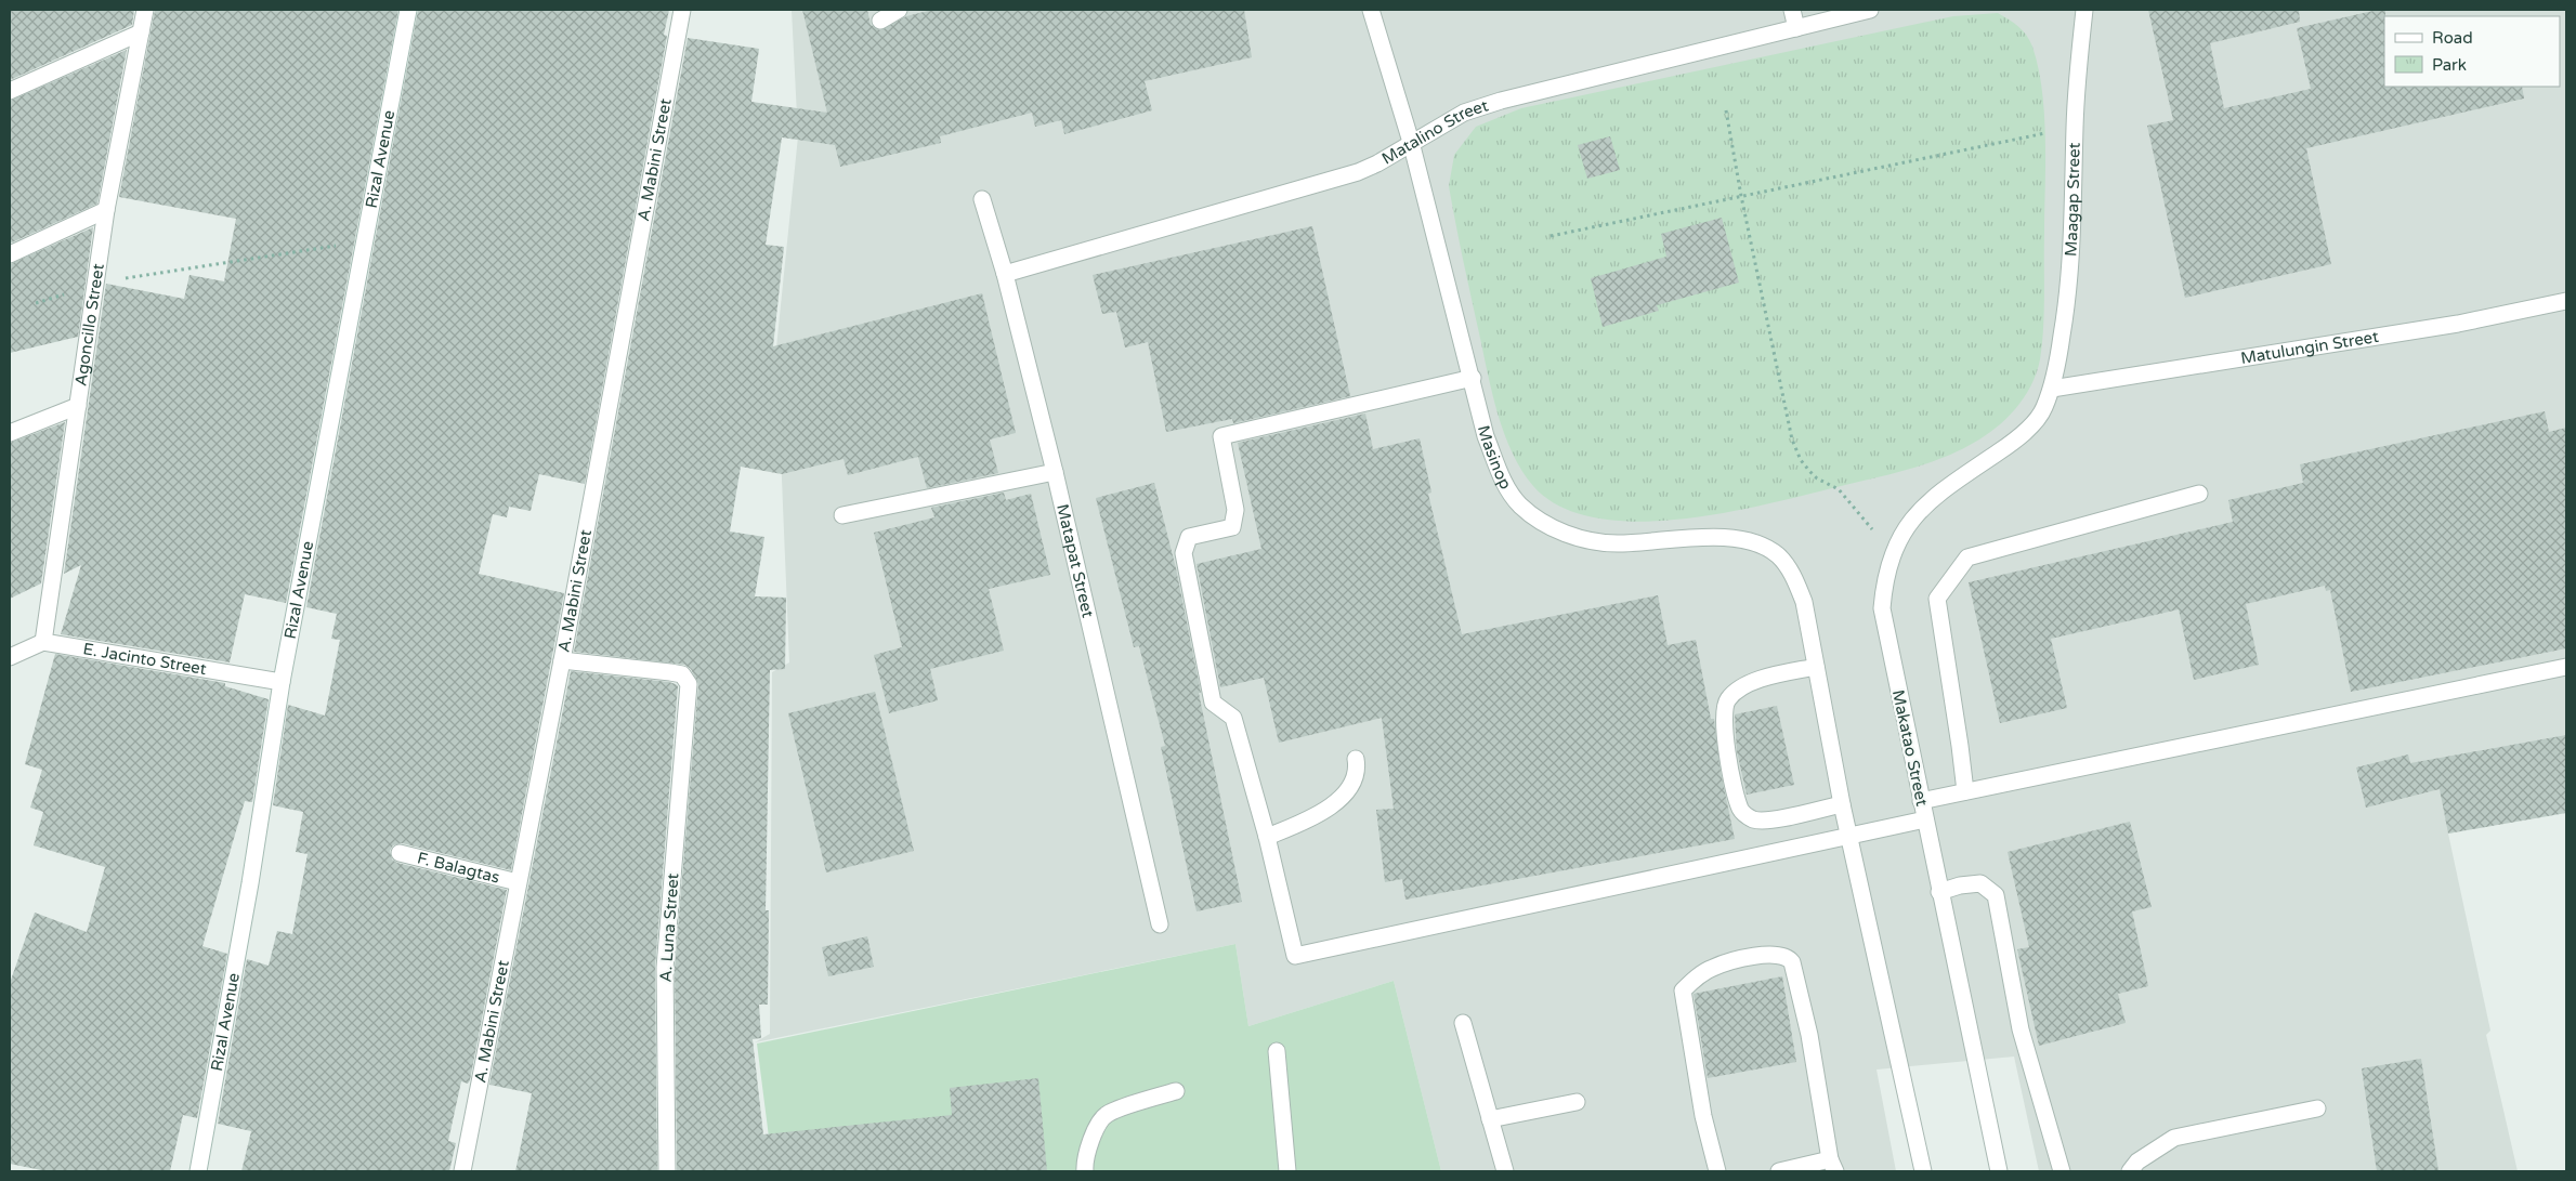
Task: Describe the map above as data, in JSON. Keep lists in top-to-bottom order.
{
  "streets": {
    "street": [
      "Matalino Street",
      "Rizal Avenue",
      "A. Mabini Street",
      "Maagap Street",
      "Agoncillo Street",
      "Matulungin Street",
      "Masinop",
      "Matapat Street",
      "E. Jacinto Street",
      "Makatao Street",
      "F. Balagtas",
      "A. Luna Street"
    ]
  },
  "crossings": [
    ["Matalino Street", "Masinop"],
    ["Matalino Street", "Matapat Street"],
    ["Rizal Avenue", "E. Jacinto Street"],
    ["A. Mabini Street", "F. Balagtas"],
    ["A. Mabini Street", "A. Luna Street"],
    ["Maagap Street", "Matulungin Street"],
    ["Maagap Street", "Makatao Street"],
    ["Agoncillo Street", "E. Jacinto Street"],
    ["Matulungin Street", "Makatao Street"]
  ],
  "legend": ["Road", "Park"]
}
